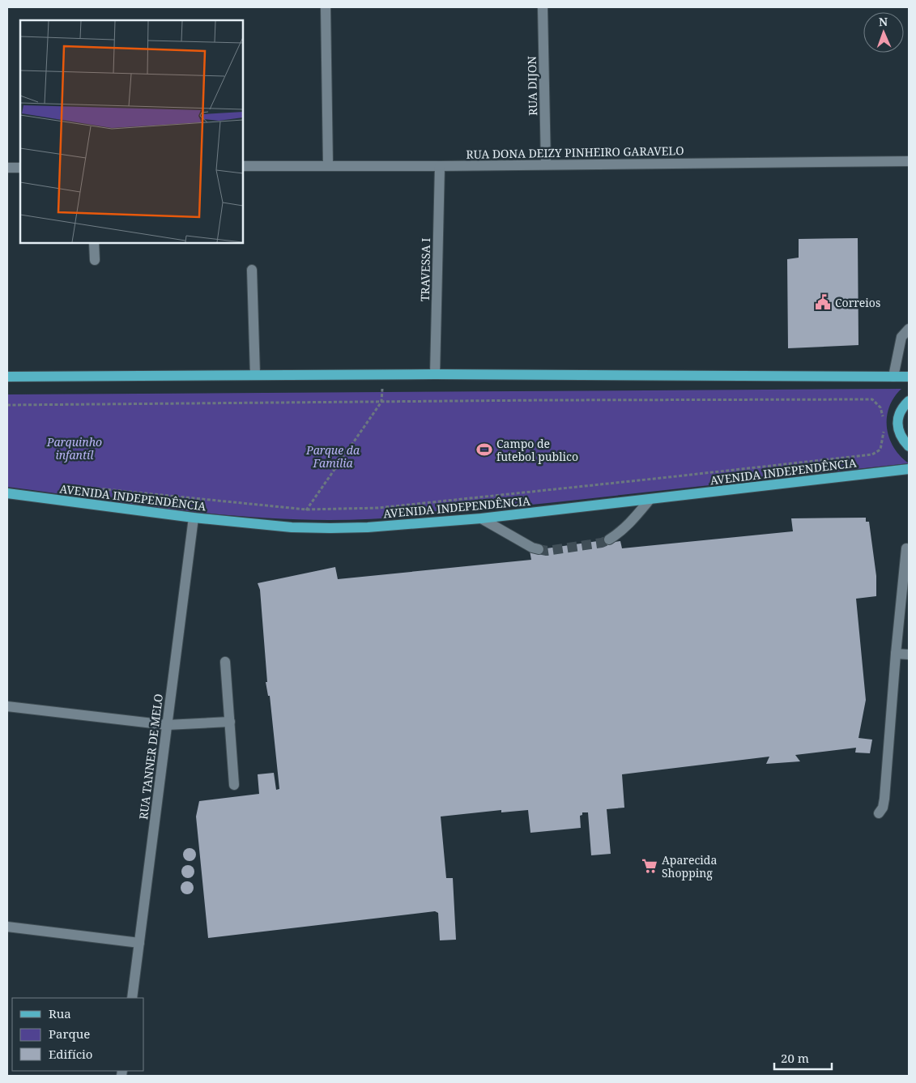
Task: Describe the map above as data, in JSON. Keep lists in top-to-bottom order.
{
  "streets": {
    "main road": ["AVENIDA INDEPENDÊNCIA"],
    "street": [
      "RUA DIJON",
      "RUA DONA DEIZY PINHEIRO GARAVELO",
      "TRAVESSA I",
      "RUA TANNER DE MELO"
    ]
  },
  "crossings": [
    ["RUA DIJON", "RUA DONA DEIZY PINHEIRO GARAVELO"],
    ["RUA DONA DEIZY PINHEIRO GARAVELO", "TRAVESSA I"],
    ["AVENIDA INDEPENDÊNCIA", "RUA TANNER DE MELO"]
  ],
  "parks": ["Parquinho infantíl", "Parque da Família"],
  "places": {
    "public building": ["Correios"],
    "sports": ["Campo de futebol publico"],
    "supermarket": ["Aparecida Shopping"]
  },
  "legend": ["Rua", "Parque", "Edifício"],
  "scale_bar": "20 m",
  "north": "top"
}
